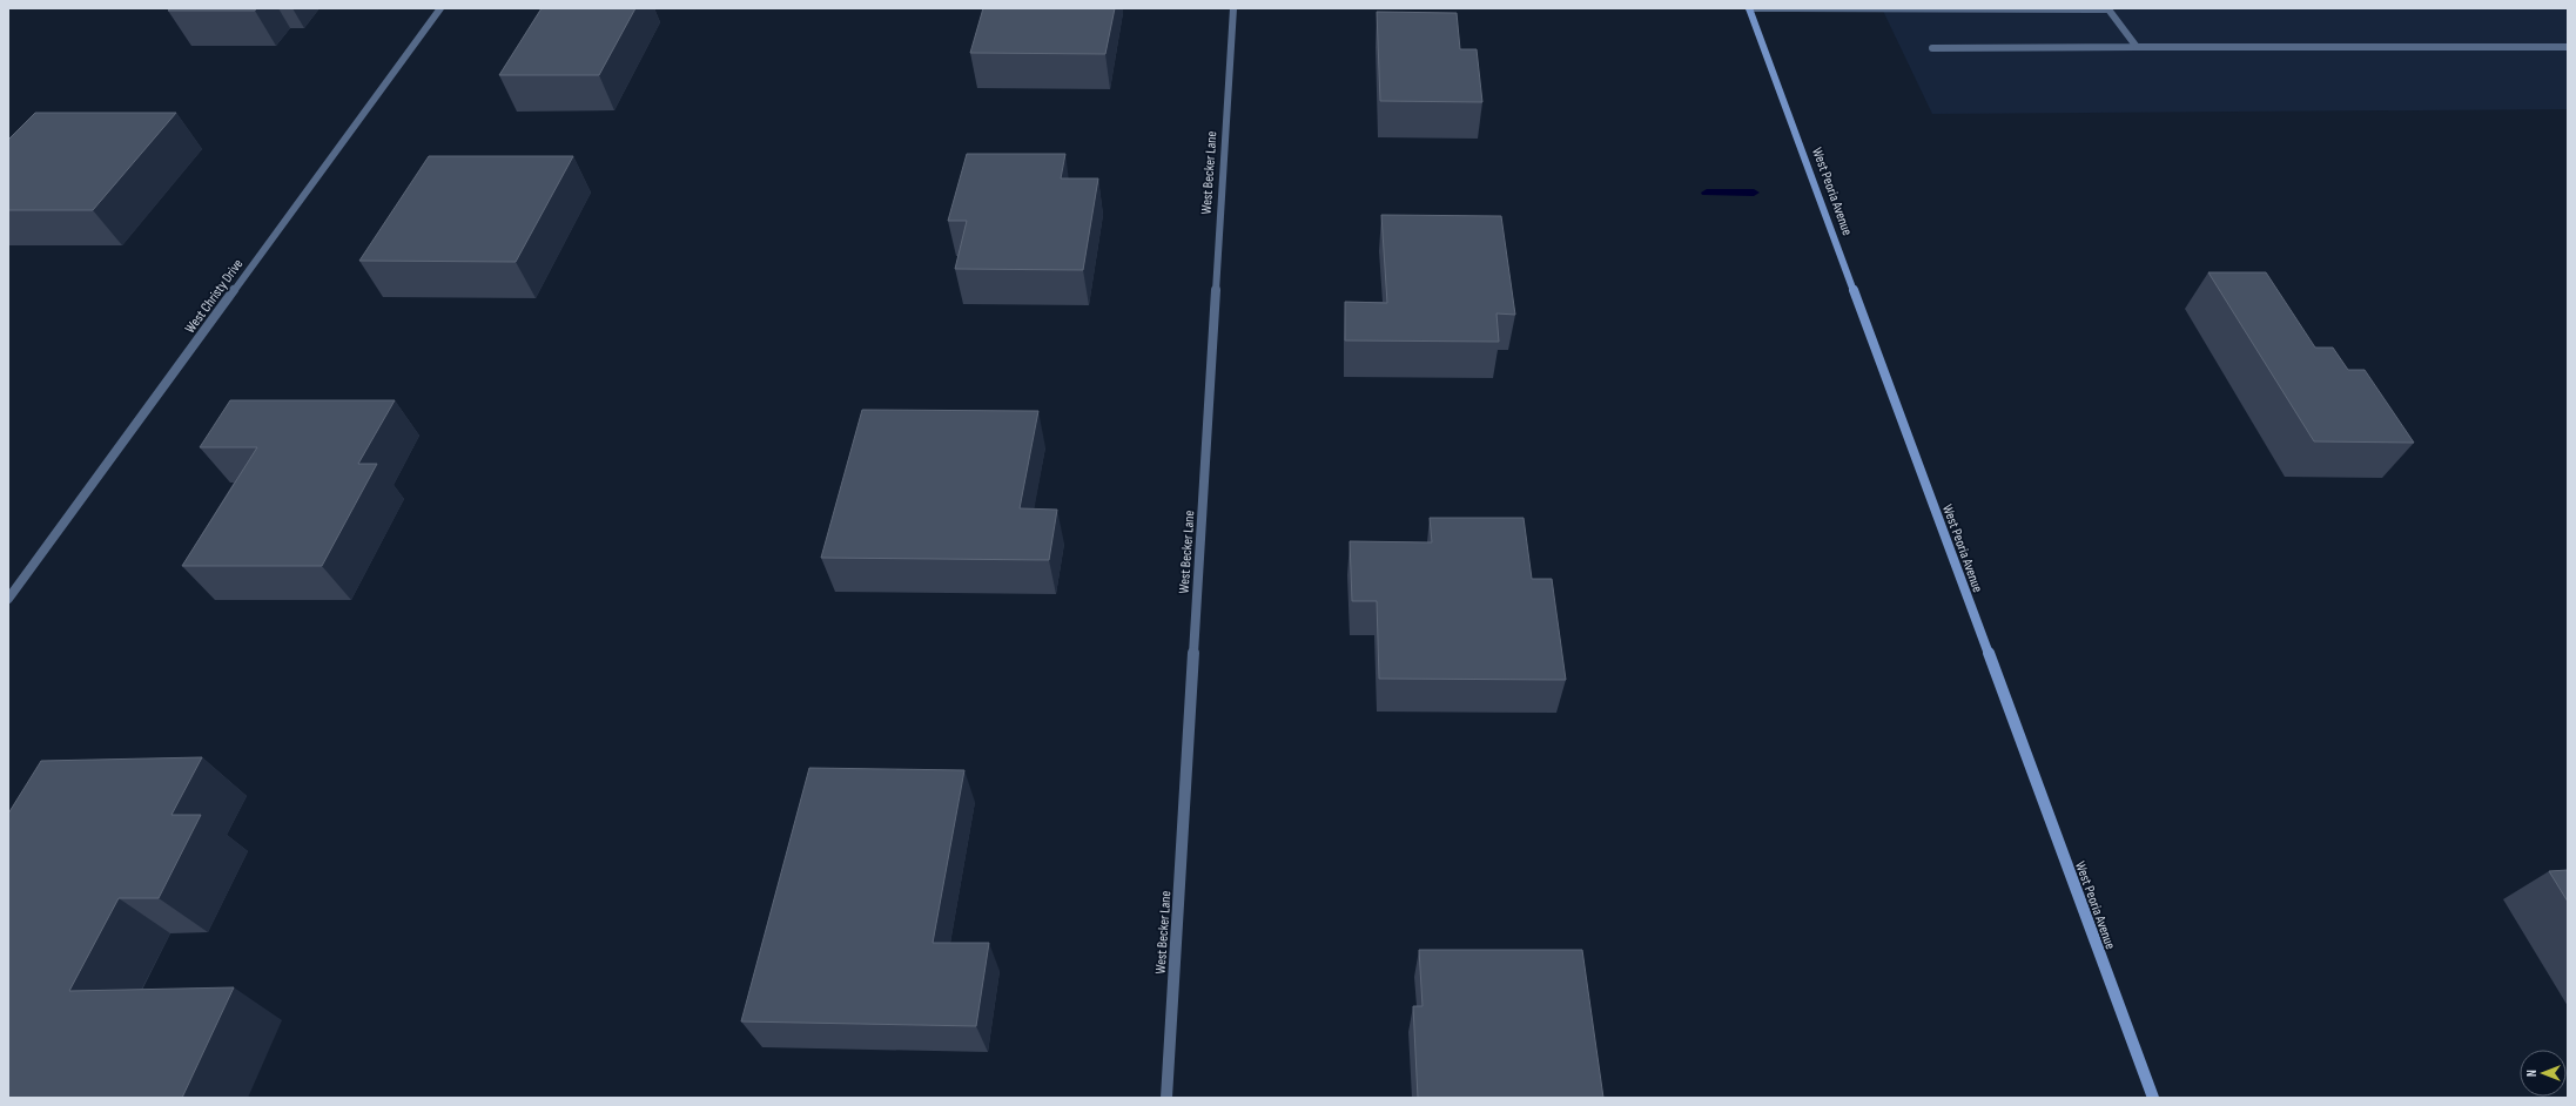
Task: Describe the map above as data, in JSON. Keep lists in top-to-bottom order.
{
  "streets": {
    "main road": ["West Peoria Avenue"],
    "street": ["West Becker Lane", "West Christy Drive"]
  },
  "north": "left"
}
